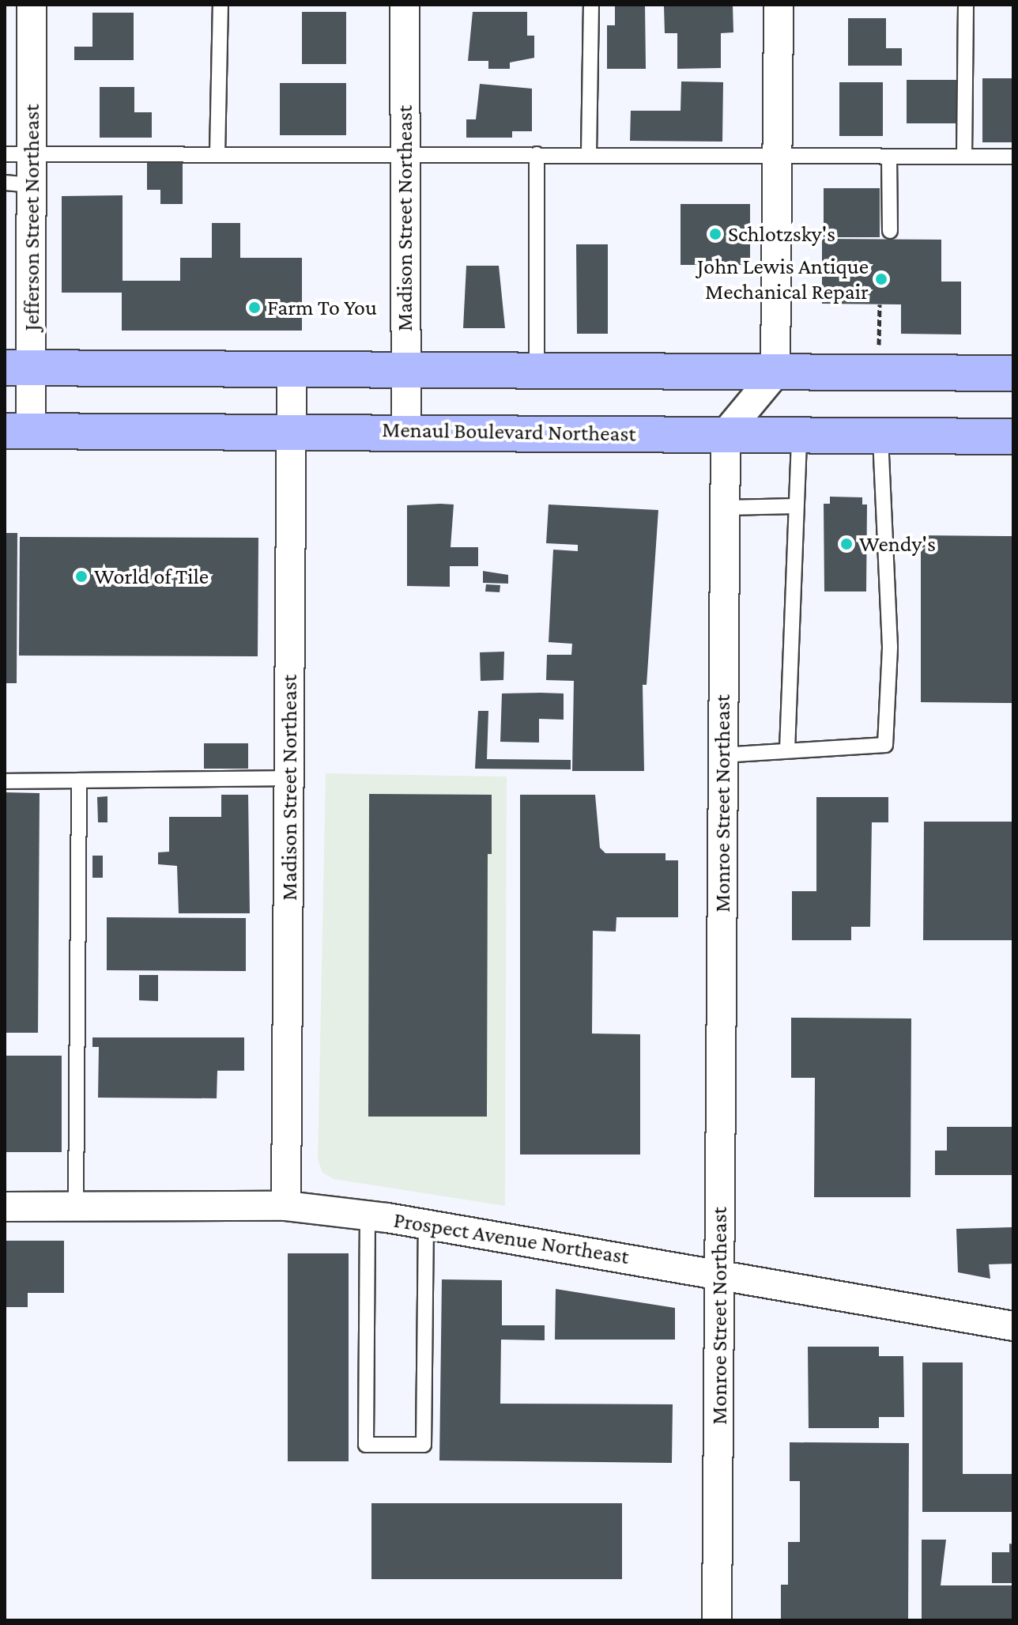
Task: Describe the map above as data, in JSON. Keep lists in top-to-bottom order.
{
  "streets": {
    "main road": ["Menaul Boulevard Northeast"],
    "street": [
      "Jefferson Street Northeast",
      "Madison Street Northeast",
      "Monroe Street Northeast",
      "Prospect Avenue Northeast"
    ]
  },
  "crossings": [
    ["Jefferson Street Northeast", "Menaul Boulevard Northeast"],
    ["Madison Street Northeast", "Menaul Boulevard Northeast"],
    ["Madison Street Northeast", "Prospect Avenue Northeast"],
    ["Menaul Boulevard Northeast", "Monroe Street Northeast"],
    ["Monroe Street Northeast", "Prospect Avenue Northeast"]
  ],
  "places": [
    "Schlotzsky's",
    "John Lewis Antique Mechanical Repair",
    "Farm To You",
    "Wendy's",
    "World of Tile"
  ]
}
